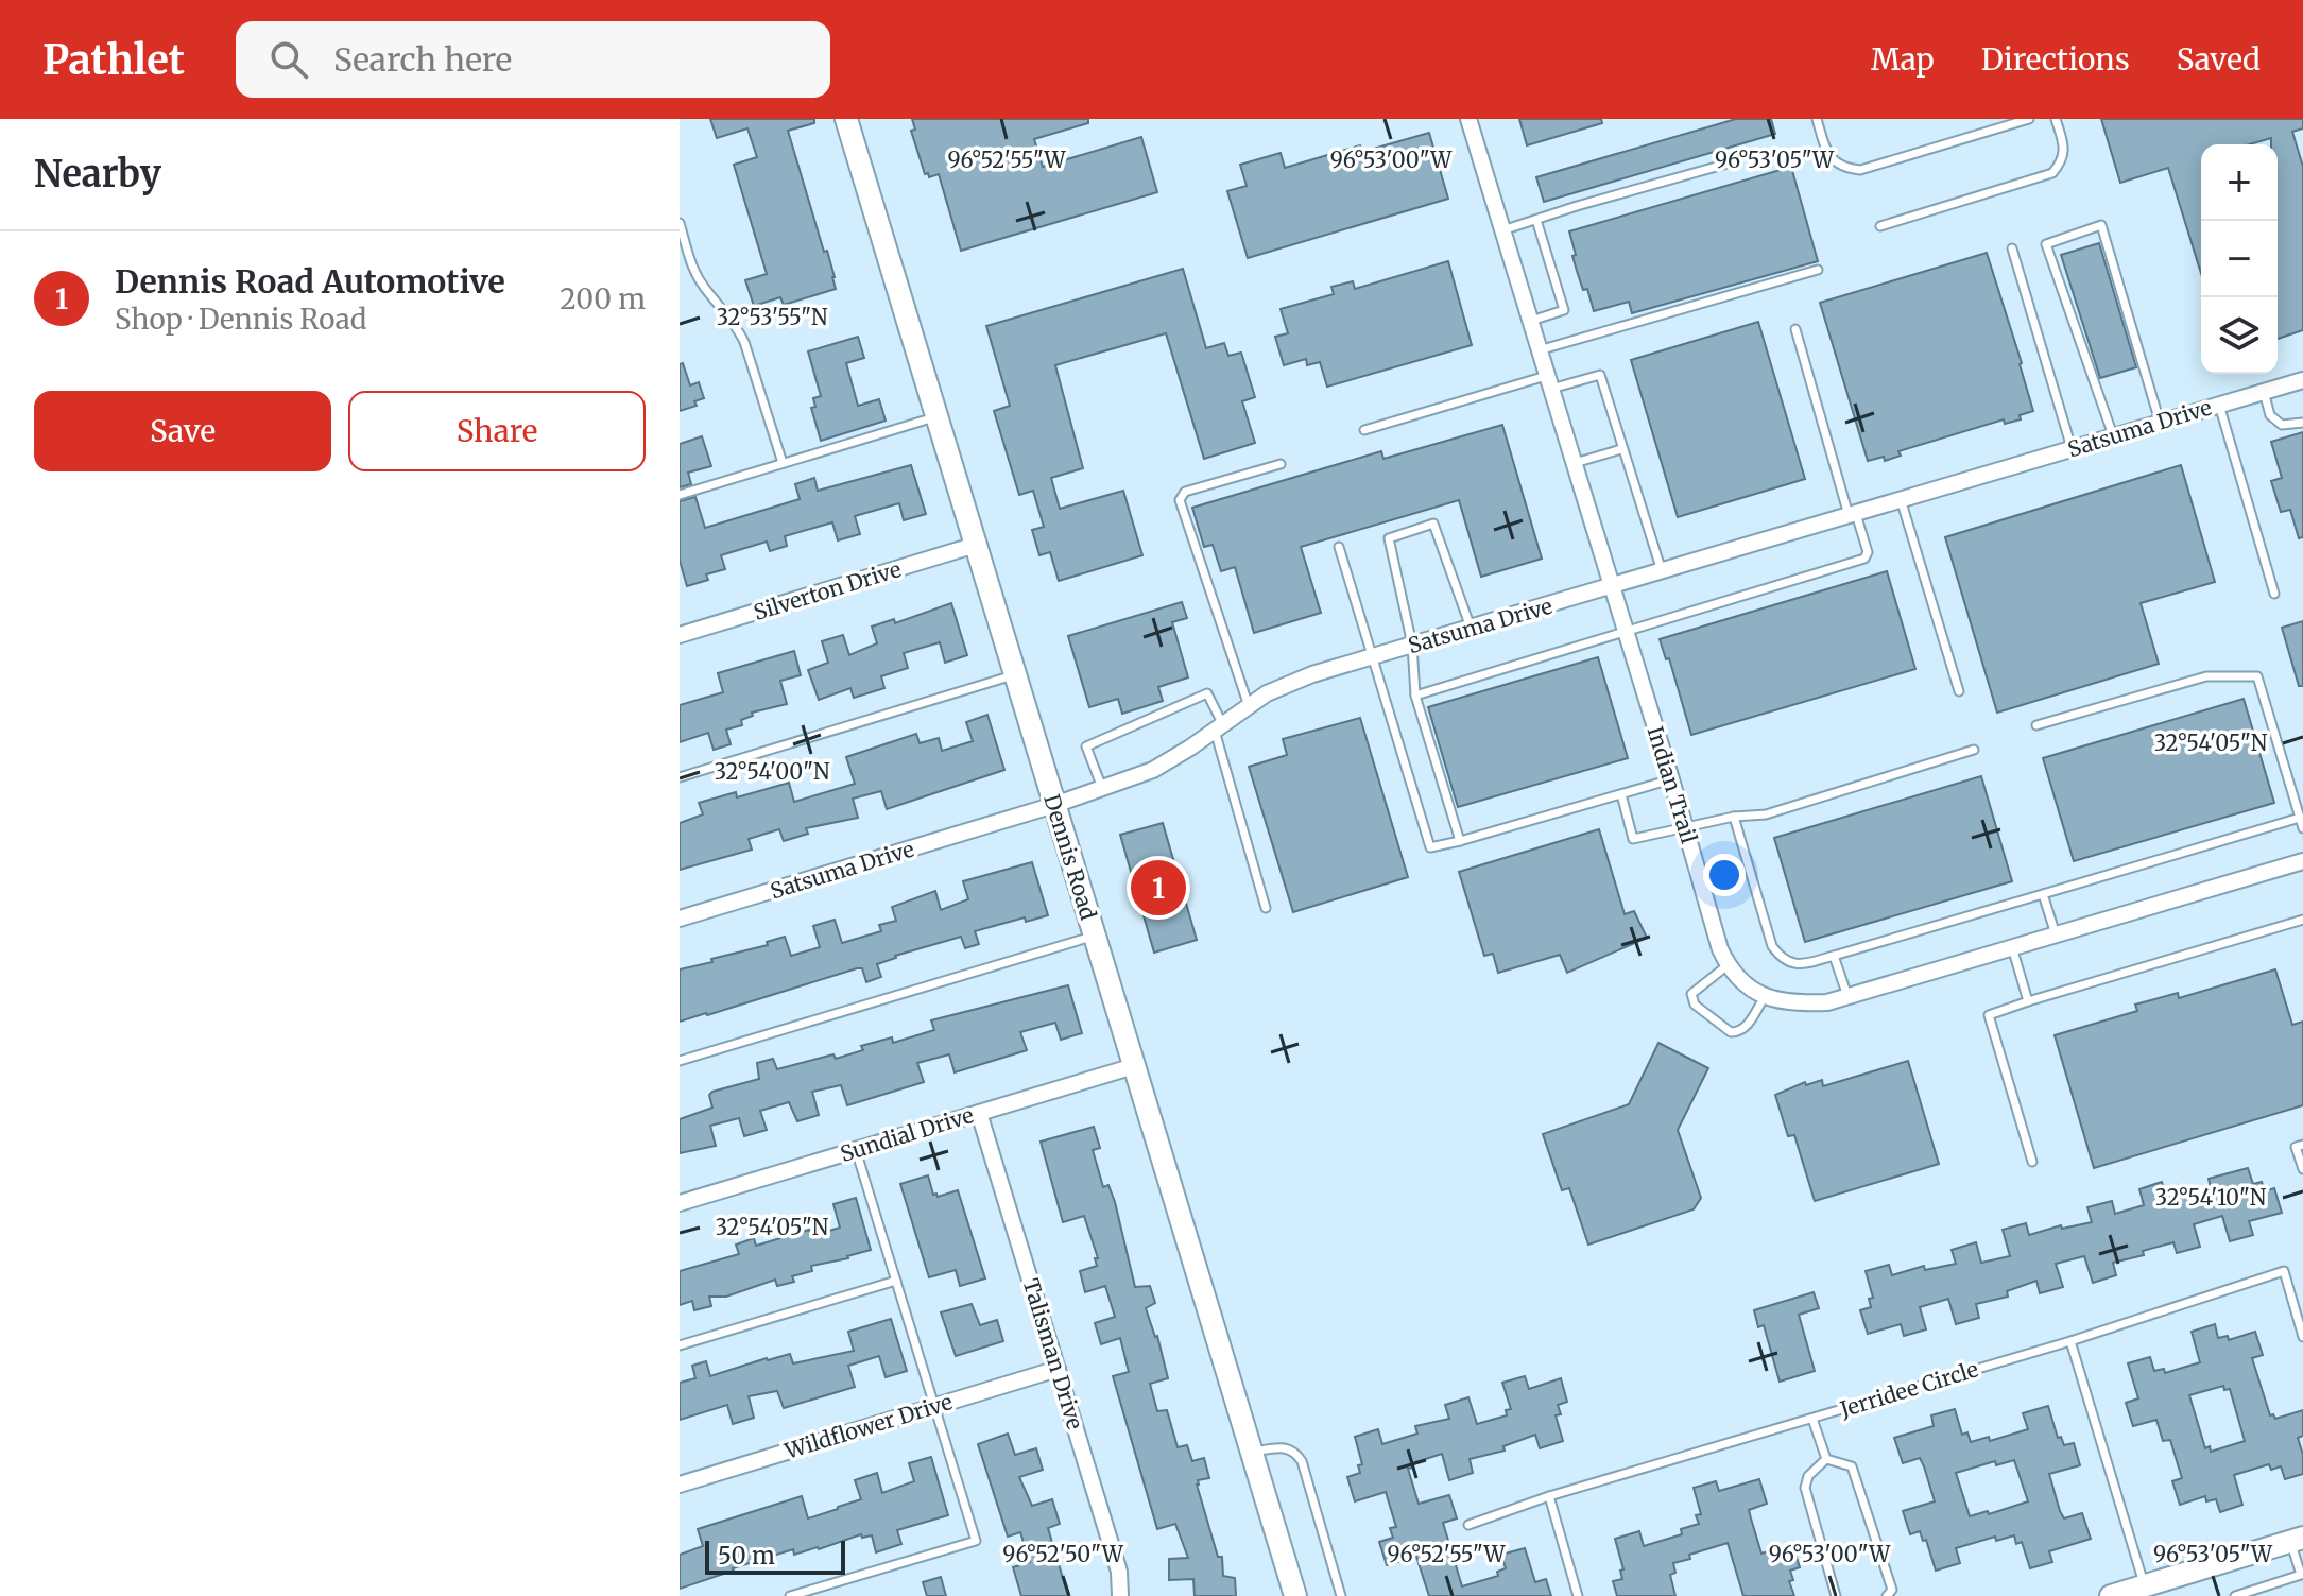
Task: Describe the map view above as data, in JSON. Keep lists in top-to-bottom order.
{
  "streets": {
    "street": [
      "Satsuma Drive",
      "Silverton Drive",
      "Indian Trail",
      "Dennis Road",
      "Sundial Drive",
      "Talisman Drive",
      "Wildflower Drive"
    ],
    "lane": ["Jerridee Circle"]
  },
  "crossings": [
    ["Satsuma Drive", "Indian Trail"],
    ["Satsuma Drive", "Dennis Road"],
    ["Silverton Drive", "Dennis Road"],
    ["Dennis Road", "Sundial Drive"],
    ["Sundial Drive", "Talisman Drive"],
    ["Talisman Drive", "Wildflower Drive"]
  ],
  "scale_bar": "50 m",
  "page": {
    "header": "Pathlet",
    "search": "Search here",
    "nav": ["Map", "Directions", "Saved"],
    "heading": "Nearby",
    "map_buttons": ["+", "−"],
    "list": [
      {
        "mark": "1",
        "name": "Dennis Road Automotive",
        "note": "Shop · Dennis Road",
        "value": "200 m"
      }
    ],
    "buttons": ["Save", "Share"],
    "pins": "1",
    "scale": "50 m"
  },
  "coordinates": [
    "96°52'55\"W",
    "96°53'00\"W",
    "96°53'05\"W",
    "32°53'55\"N",
    "32°54'05\"N",
    "32°54'00\"N",
    "32°54'10\"N",
    "96°52'50\"W"
  ]
}
